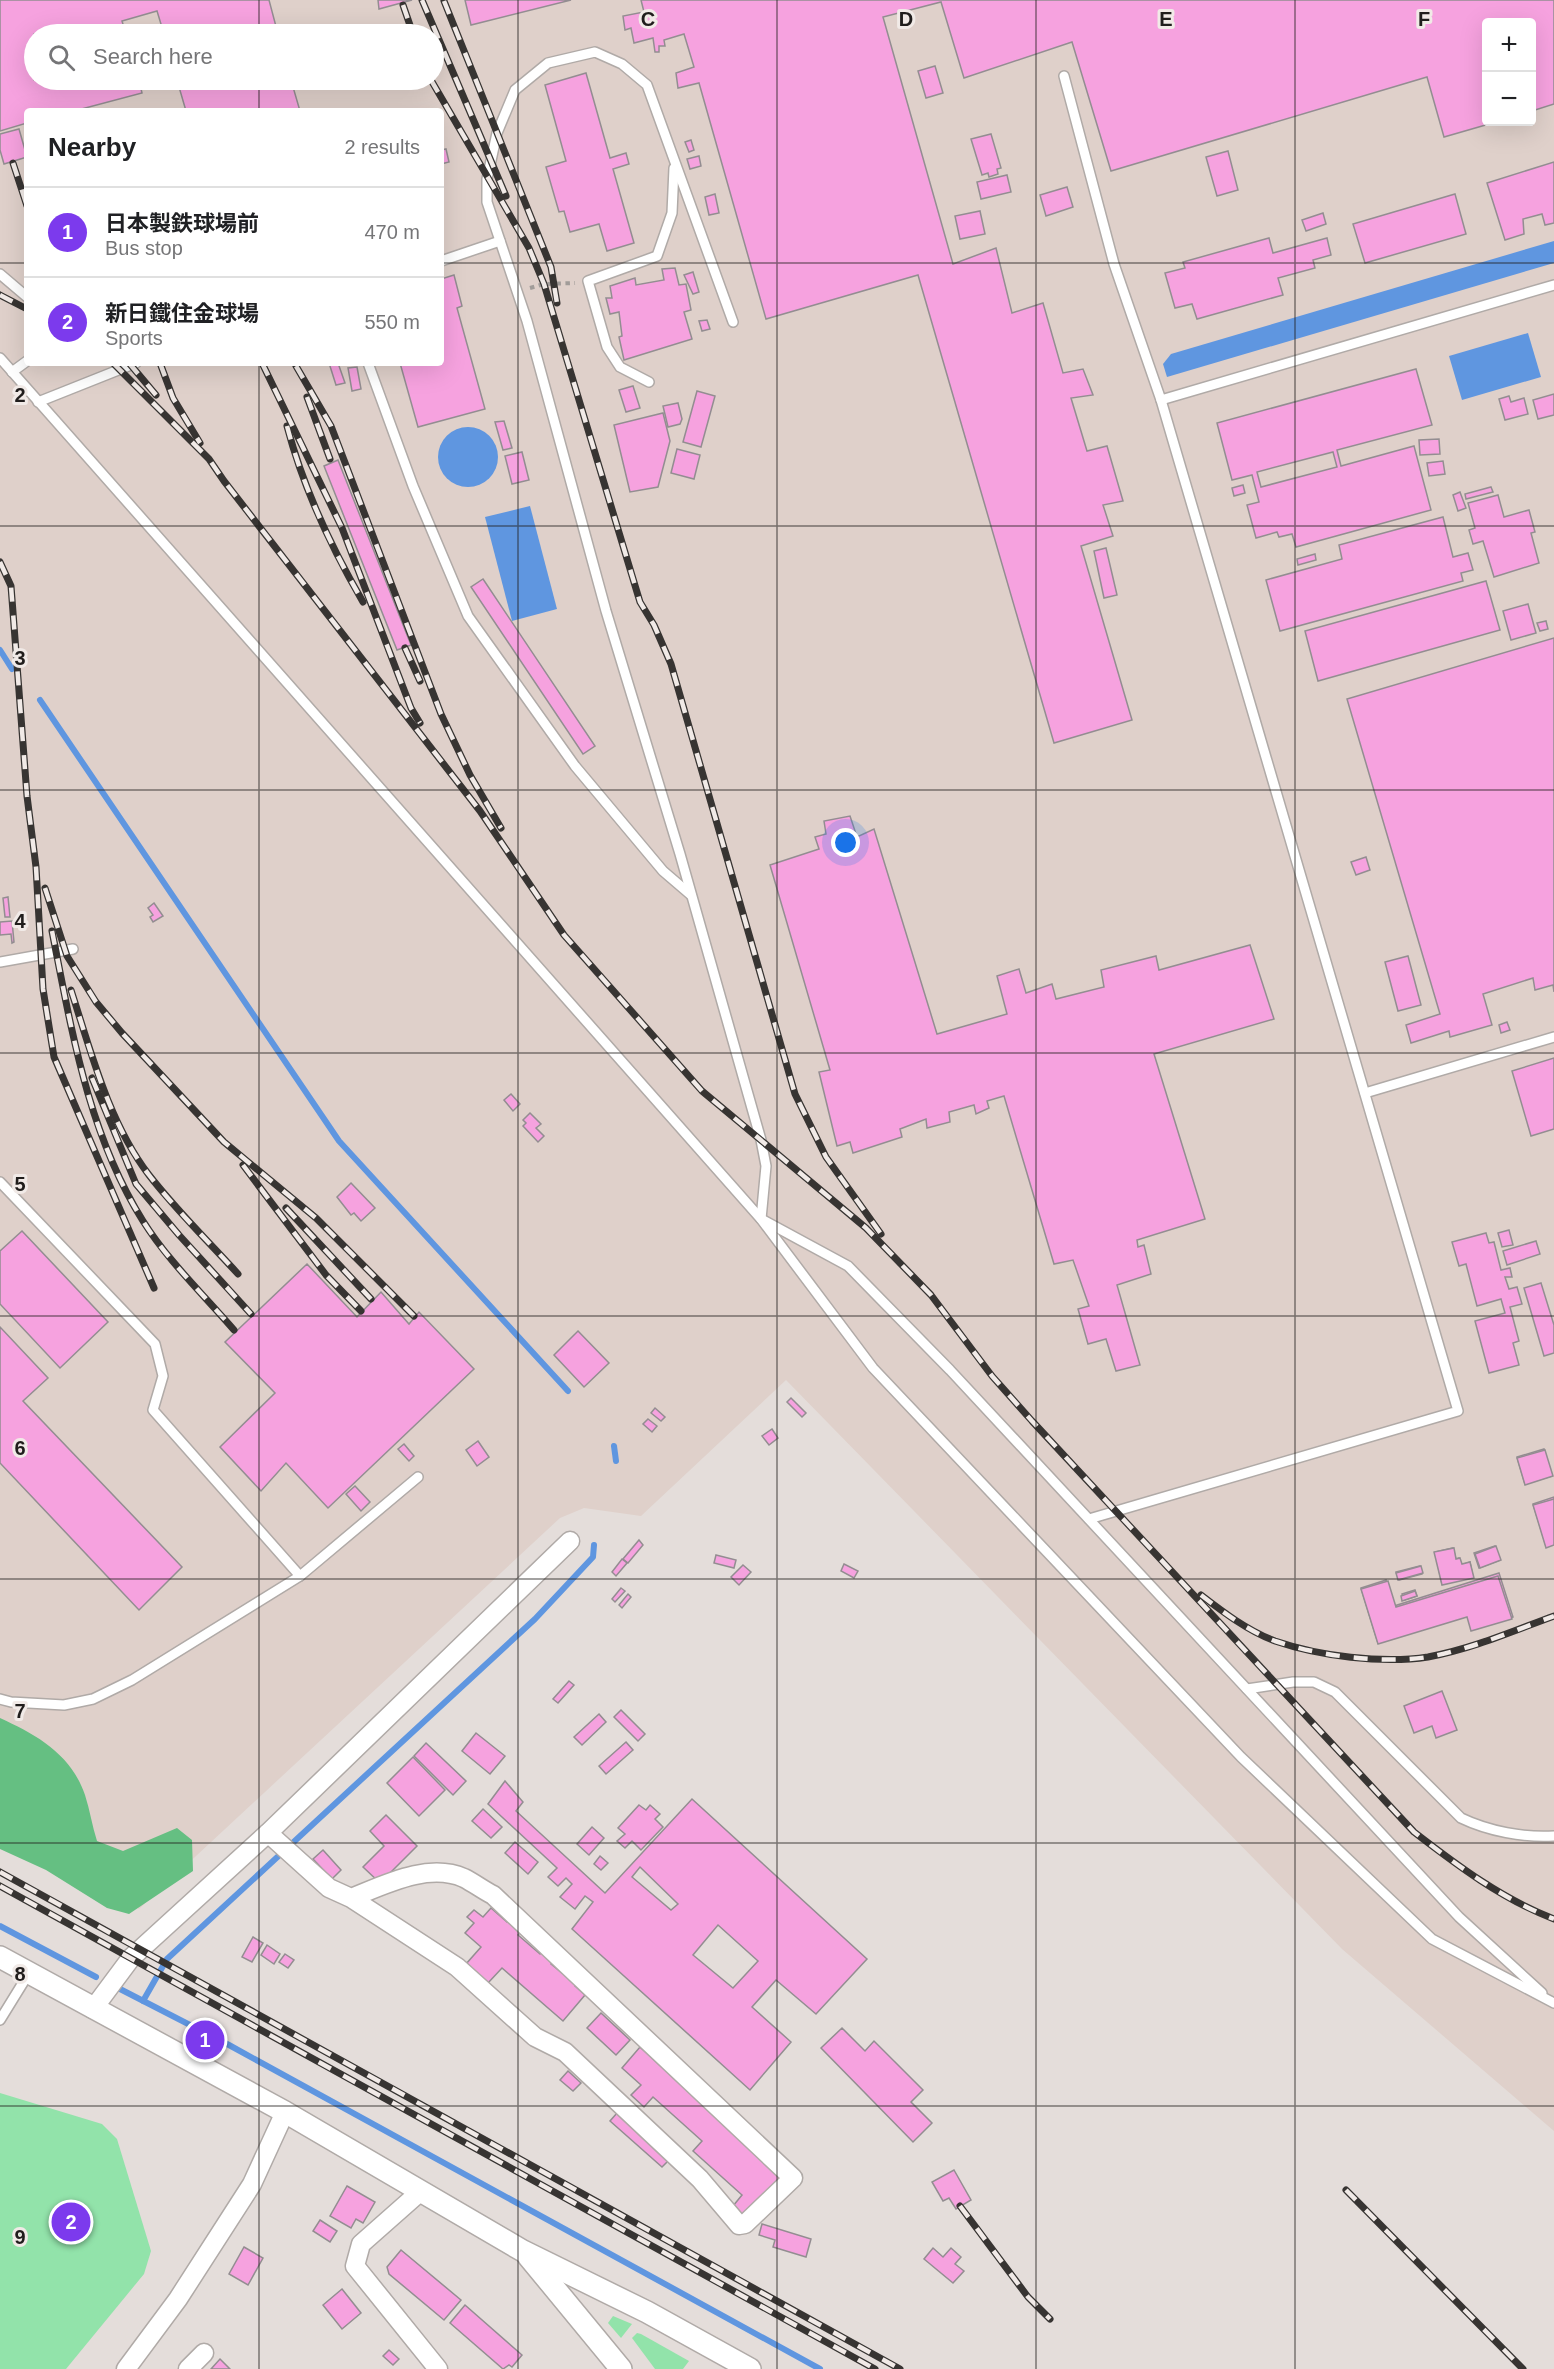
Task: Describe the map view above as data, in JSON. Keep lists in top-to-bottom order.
{
  "page": {
    "map_buttons": ["+", "−"],
    "search": "Search here",
    "heading": ["Nearby", "2 results"],
    "list": [
      {
        "mark": "1",
        "name": "日本製鉄球場前",
        "note": "Bus stop",
        "value": "470 m"
      },
      {
        "mark": "2",
        "name": "新日鐵住金球場",
        "note": "Sports",
        "value": "550 m"
      }
    ],
    "pins": ["1", "2"]
  },
  "grid": {
    "columns": [
      "C",
      "D",
      "E",
      "F"
    ],
    "rows": [
      "2",
      "3",
      "4",
      "5",
      "6",
      "7",
      "8",
      "9"
    ]
  }
}
